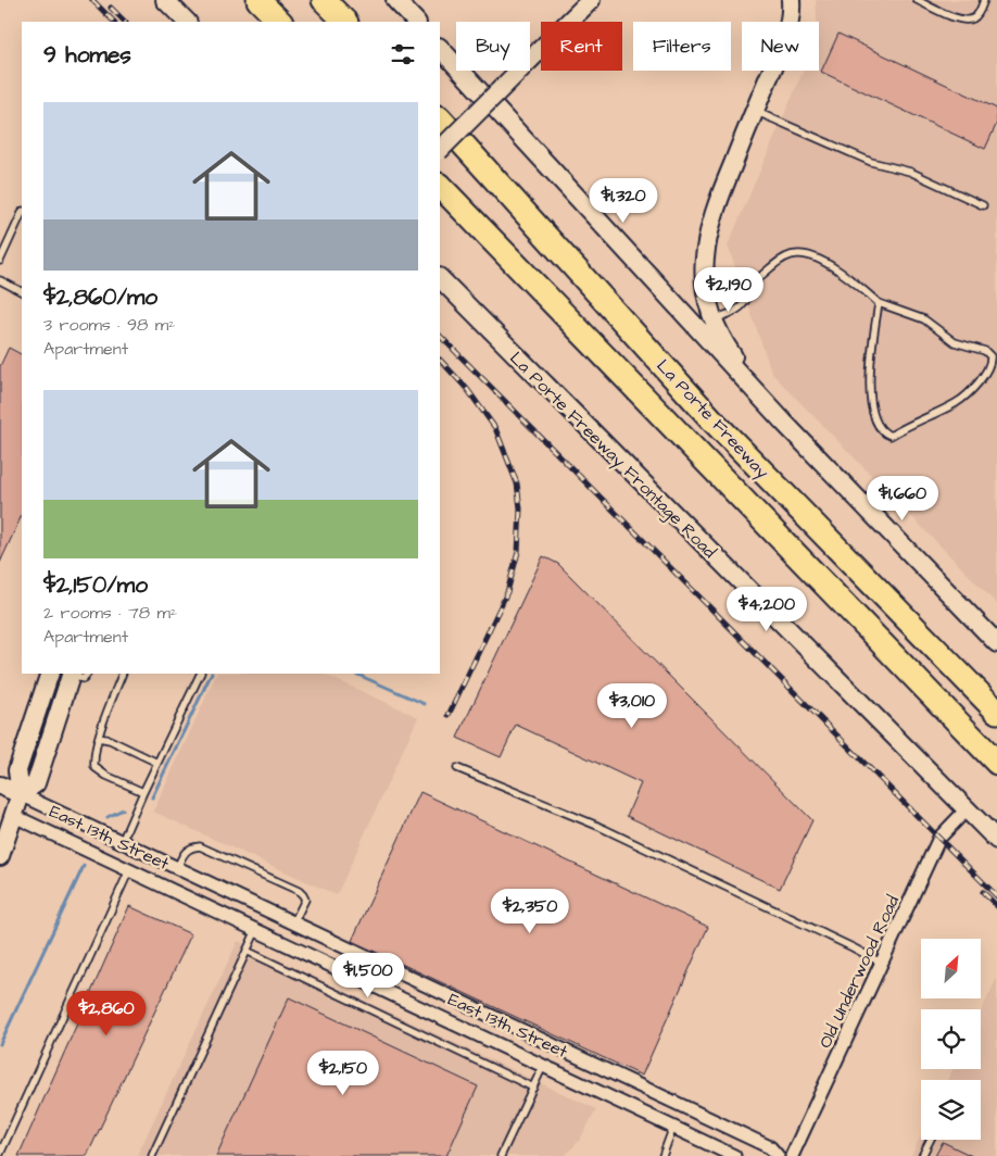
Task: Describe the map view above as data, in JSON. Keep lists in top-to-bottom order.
{
  "streets": {
    "highway": ["La Porte Freeway"],
    "main road": ["La Porte Freeway Frontage Road", "East 13th Street"],
    "street": ["Old Underwood Road"]
  },
  "crossings": [
    ["La Porte Freeway Frontage Road", "Old Underwood Road"]
  ],
  "north": "top right",
  "page": {
    "chip": [
      "Buy",
      "Rent",
      "Filters",
      "New"
    ],
    "heading": "9 homes",
    "list": [
      {
        "name": "$2,860/mo",
        "note": "3 rooms · 98 m² · Apartment"
      },
      {
        "name": "$2,150/mo",
        "note": "2 rooms · 78 m² · Apartment"
      }
    ],
    "price": [
      "$1,320",
      "$2,190",
      "$1,660",
      "$4,200",
      "$3,010",
      "$2,350",
      "$1,500",
      "$2,860",
      "$2,150"
    ]
  }
}
